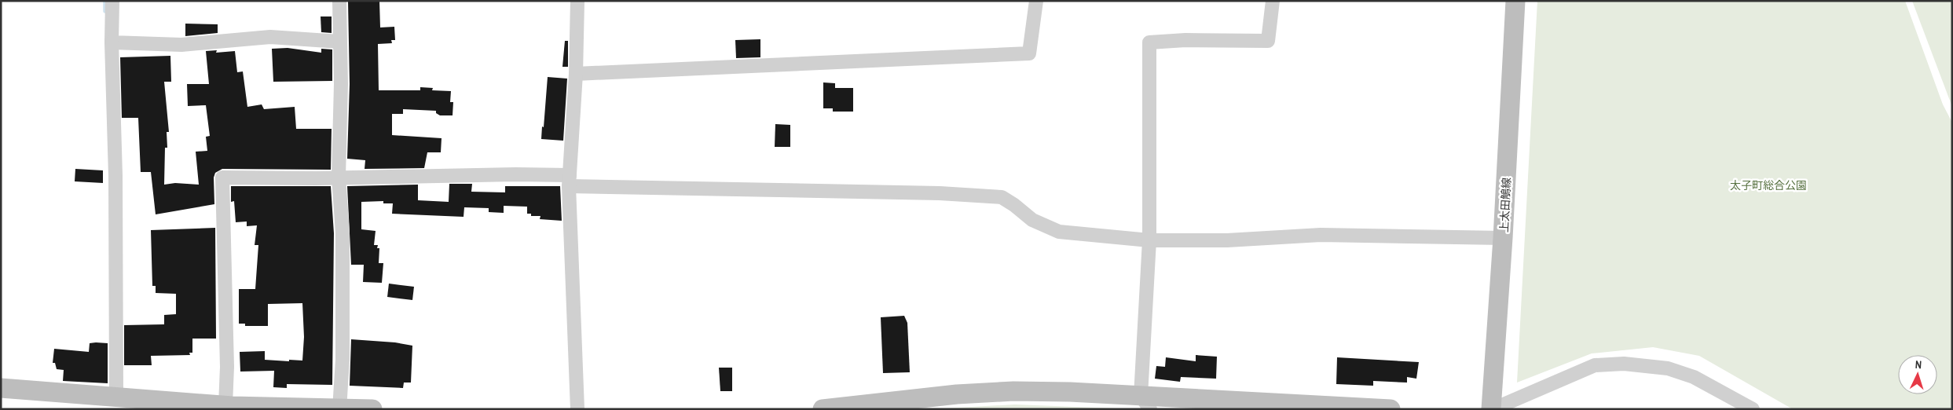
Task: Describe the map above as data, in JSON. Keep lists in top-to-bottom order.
{
  "streets": {
    "street": ["上太田鵤線"]
  },
  "parks": ["太子町総合公園"],
  "north": "top"
}
